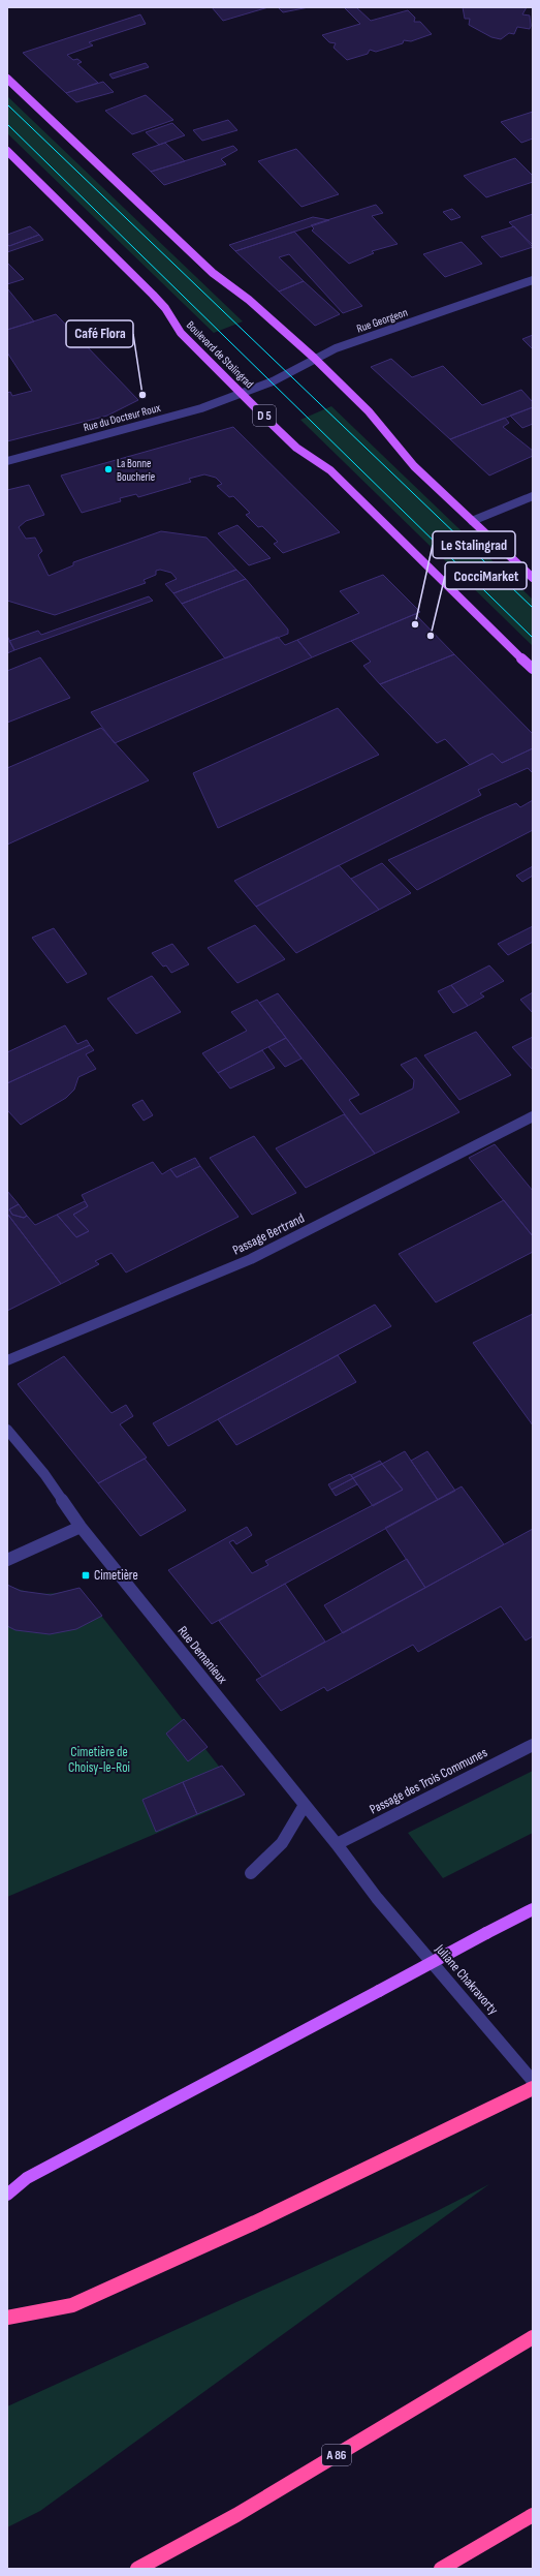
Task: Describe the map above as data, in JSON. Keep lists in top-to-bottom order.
{
  "streets": {
    "highway": ["A 86"],
    "main road": ["Boulevard de Stalingrad", "D 5"],
    "street": [
      "Rue Georgeon",
      "Rue du Docteur Roux",
      "Passage Bertrand",
      "Rue Demanieux",
      "Passage des Trois Communes",
      "Juliane Chakravorty"
    ]
  },
  "crossings": [
    ["Rue Georgeon", "Boulevard de Stalingrad"],
    ["Rue Georgeon", "Rue du Docteur Roux"],
    ["Boulevard de Stalingrad", "Rue du Docteur Roux"],
    ["Rue Demanieux", "Passage des Trois Communes"],
    ["Rue Demanieux", "Juliane Chakravorty"]
  ],
  "parks": ["Cimetière de Choisy-le-Roi"],
  "places": {
    "other": [
      "Café Flora",
      "La Bonne Boucherie",
      "Le Stalingrad",
      "CocciMarket"
    ],
    "transit": ["Cimetière"]
  }
}
